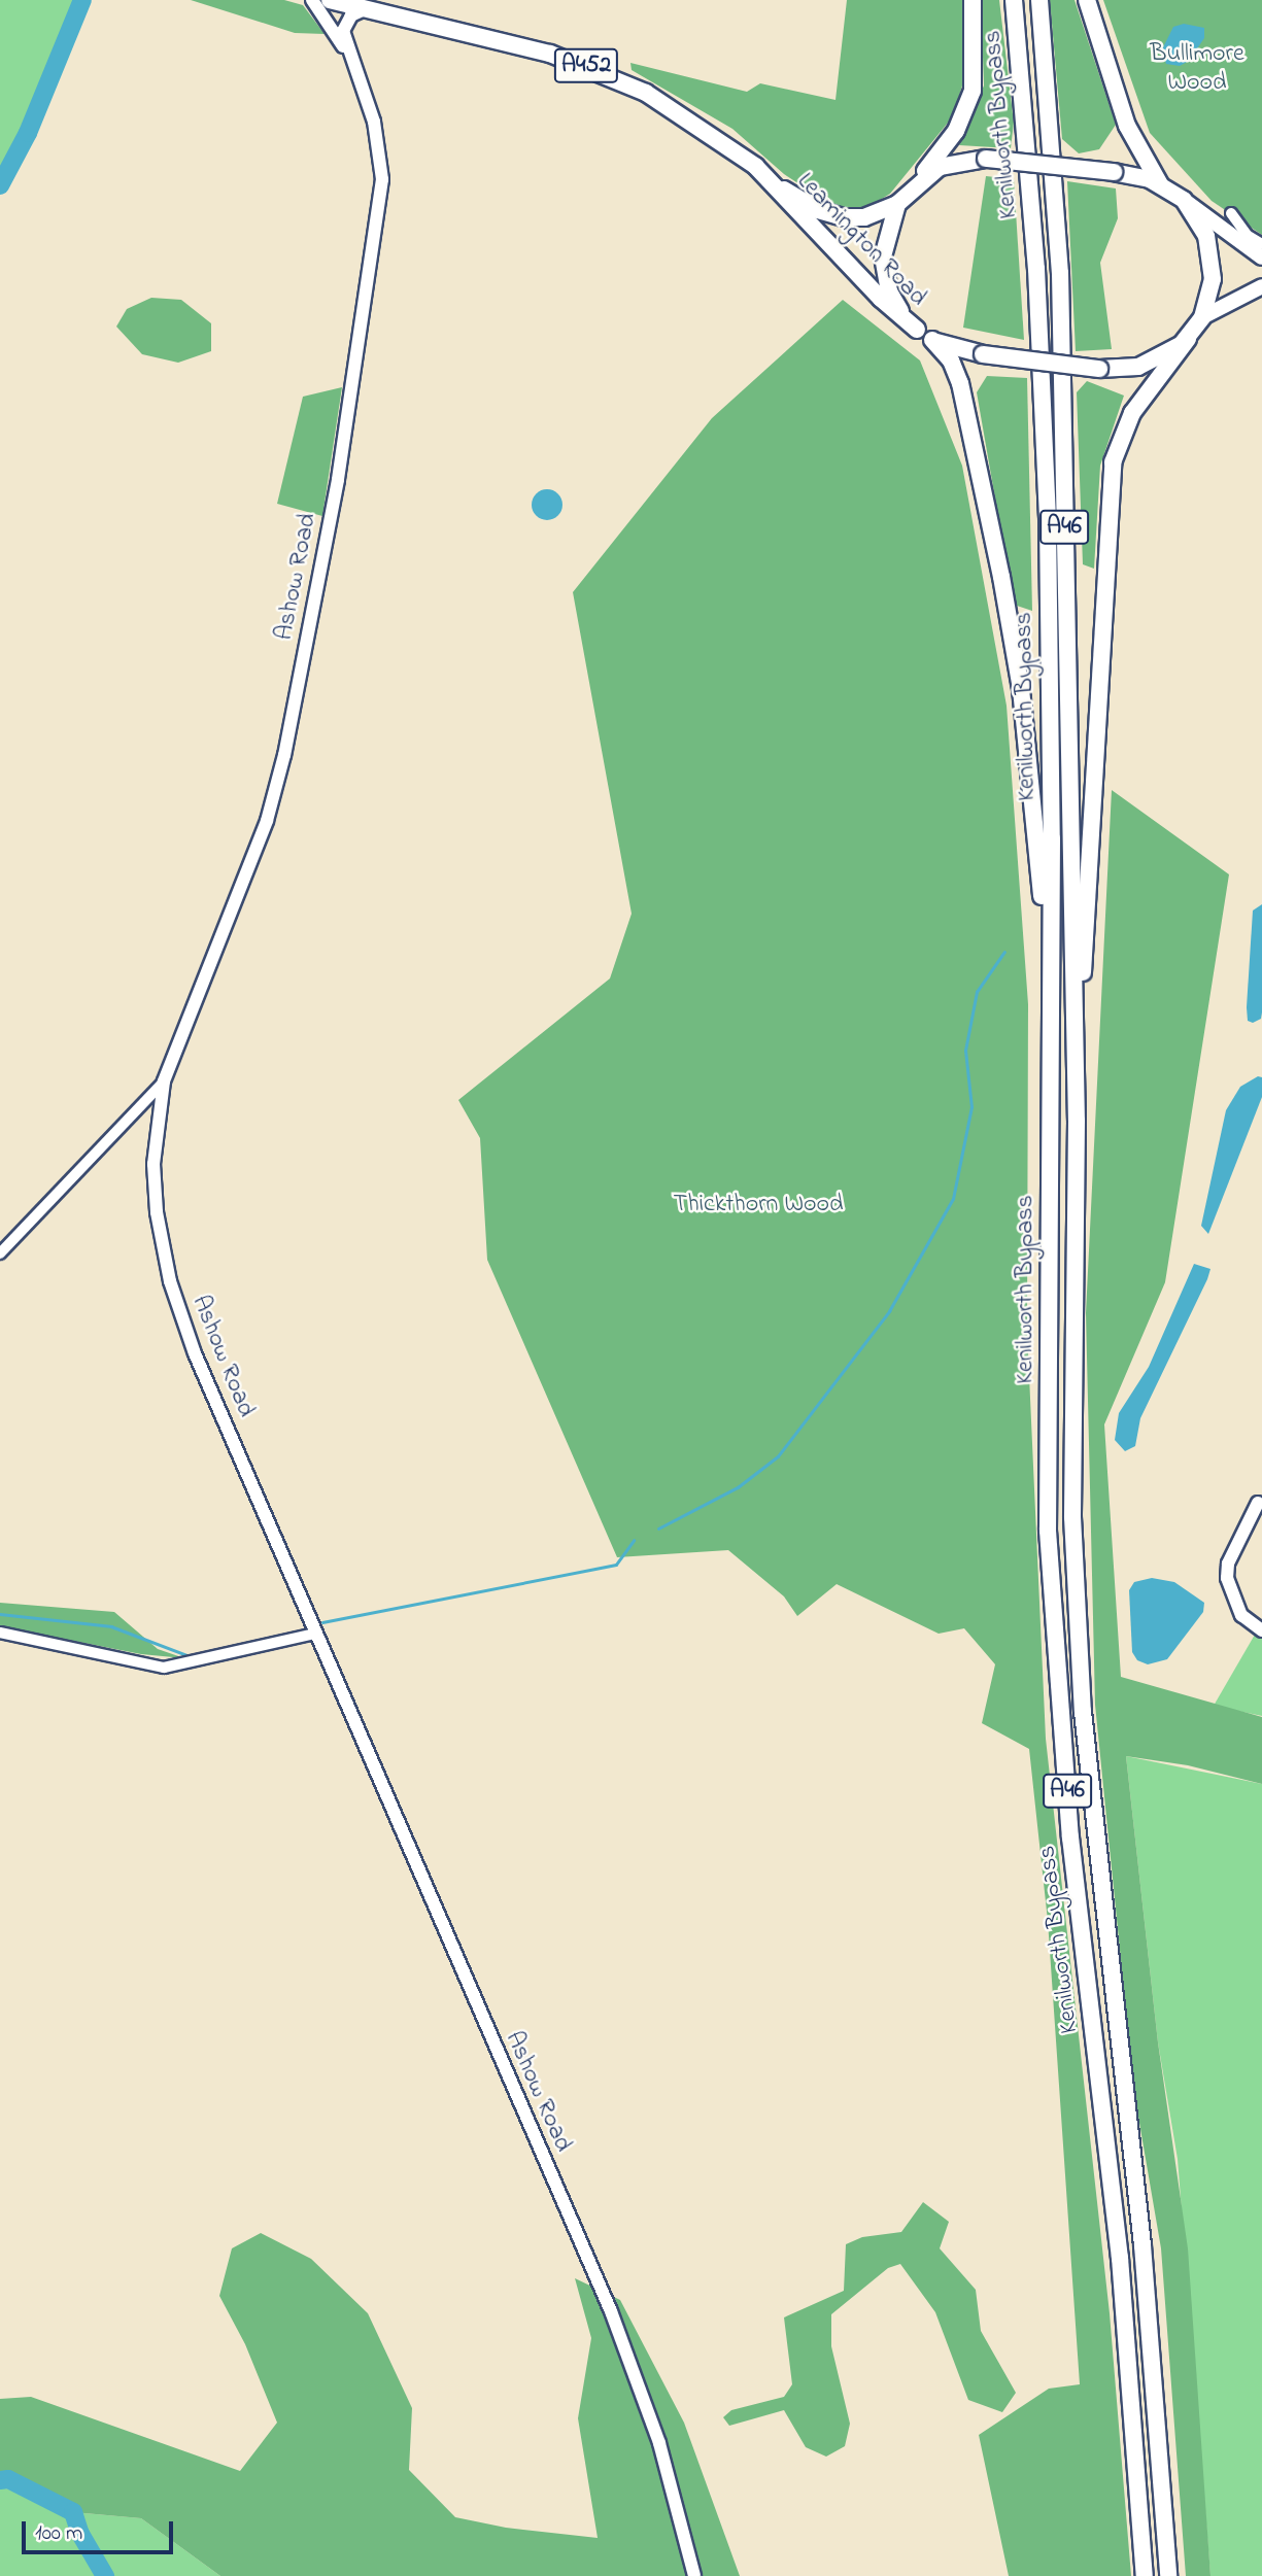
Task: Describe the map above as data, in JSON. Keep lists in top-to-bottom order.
{
  "streets": {
    "highway": [
      "A452",
      "Kenilworth Bypass",
      "Leamington Road",
      "A46"
    ],
    "main road": ["Ashow Road"]
  },
  "parks": ["Bullimore Wood", "Thickthorn Wood"],
  "scale_bar": "100 m"
}
